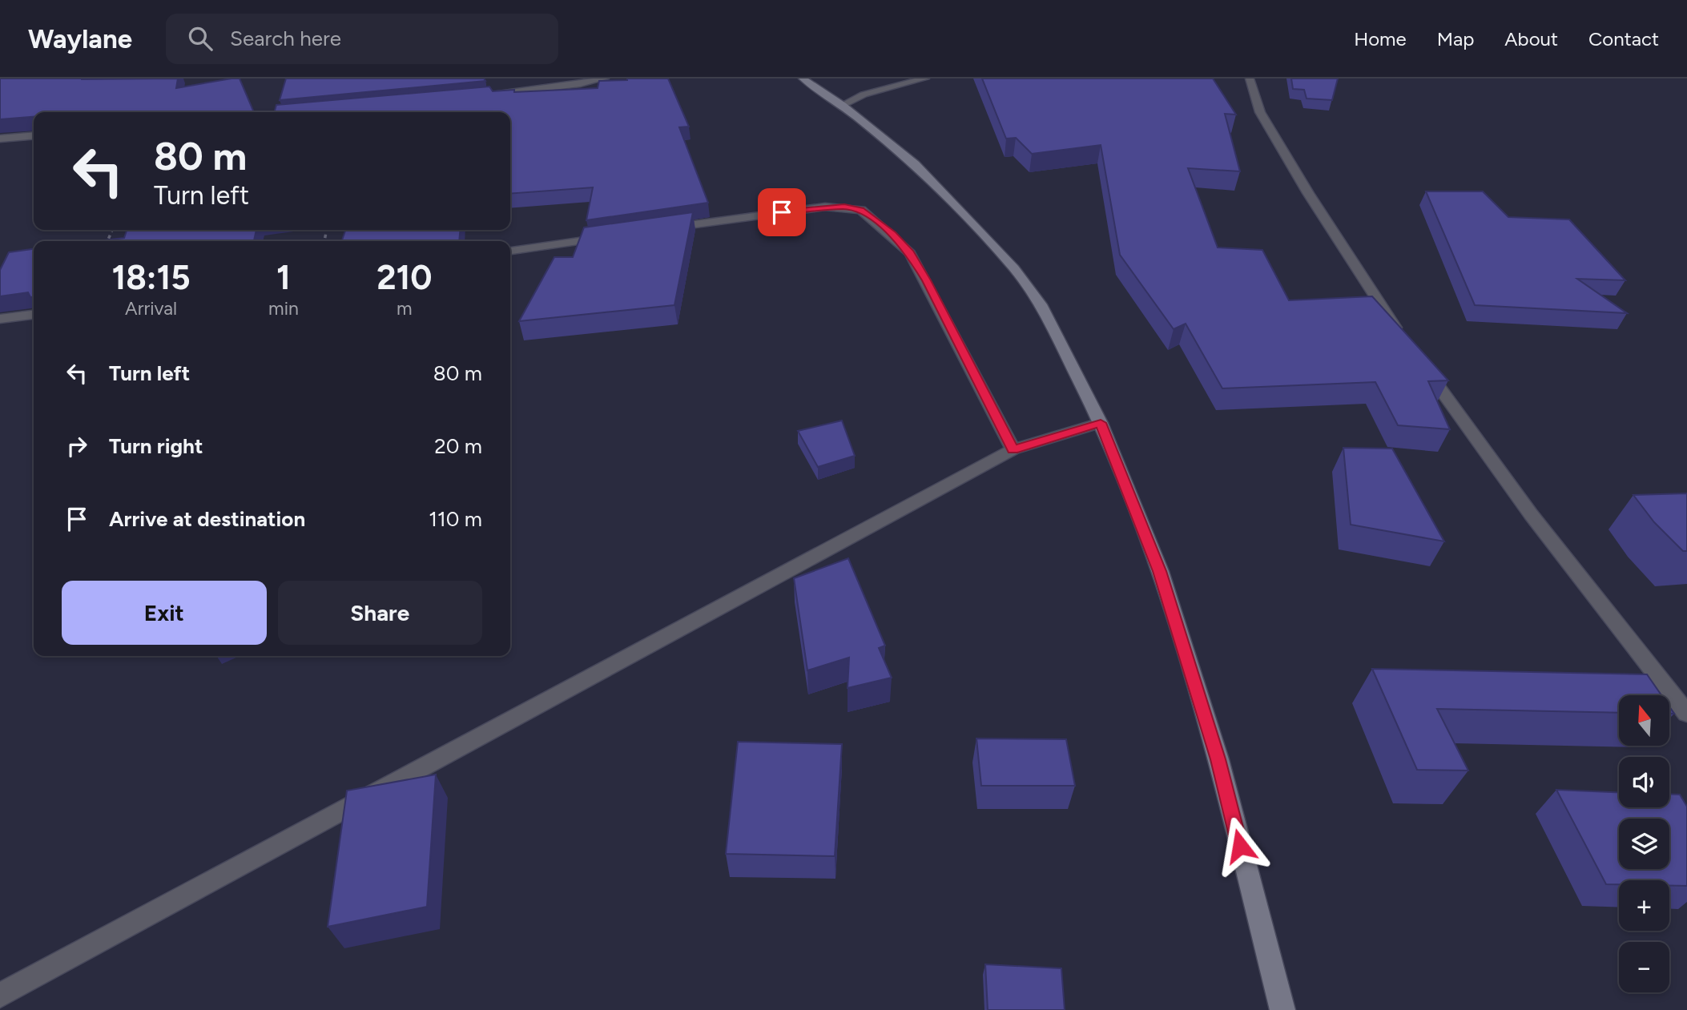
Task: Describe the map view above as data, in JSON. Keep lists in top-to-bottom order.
{
  "north": "top",
  "page": {
    "header": "Waylane",
    "search": "Search here",
    "nav": [
      "Home",
      "Map",
      "About",
      "Contact"
    ],
    "turn": ["80 m", "Turn left"],
    "eta": [
      "18:15",
      "Arrival",
      "1",
      "min",
      "210",
      "m"
    ],
    "list": [
      {
        "name": "Turn left",
        "value": "80 m"
      },
      {
        "name": "Turn right",
        "value": "20 m"
      },
      {
        "name": "Arrive at destination",
        "value": "110 m"
      }
    ],
    "buttons": ["Exit", "Share"],
    "map_buttons": ["+", "−"]
  }
}
